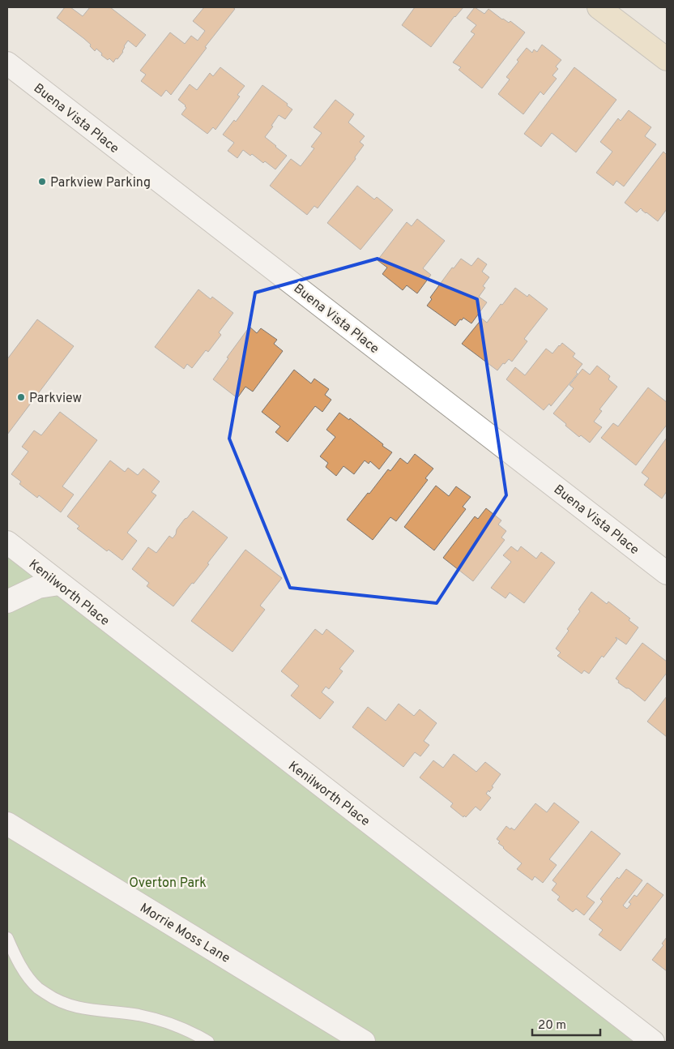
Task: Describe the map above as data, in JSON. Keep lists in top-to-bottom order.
{
  "streets": {
    "street": ["Buena Vista Place", "Kenilworth Place", "Morrie Moss Lane"]
  },
  "parks": ["Overton Park"],
  "places": ["Parkview Parking", "Parkview"],
  "scale_bar": "20 m"
}
